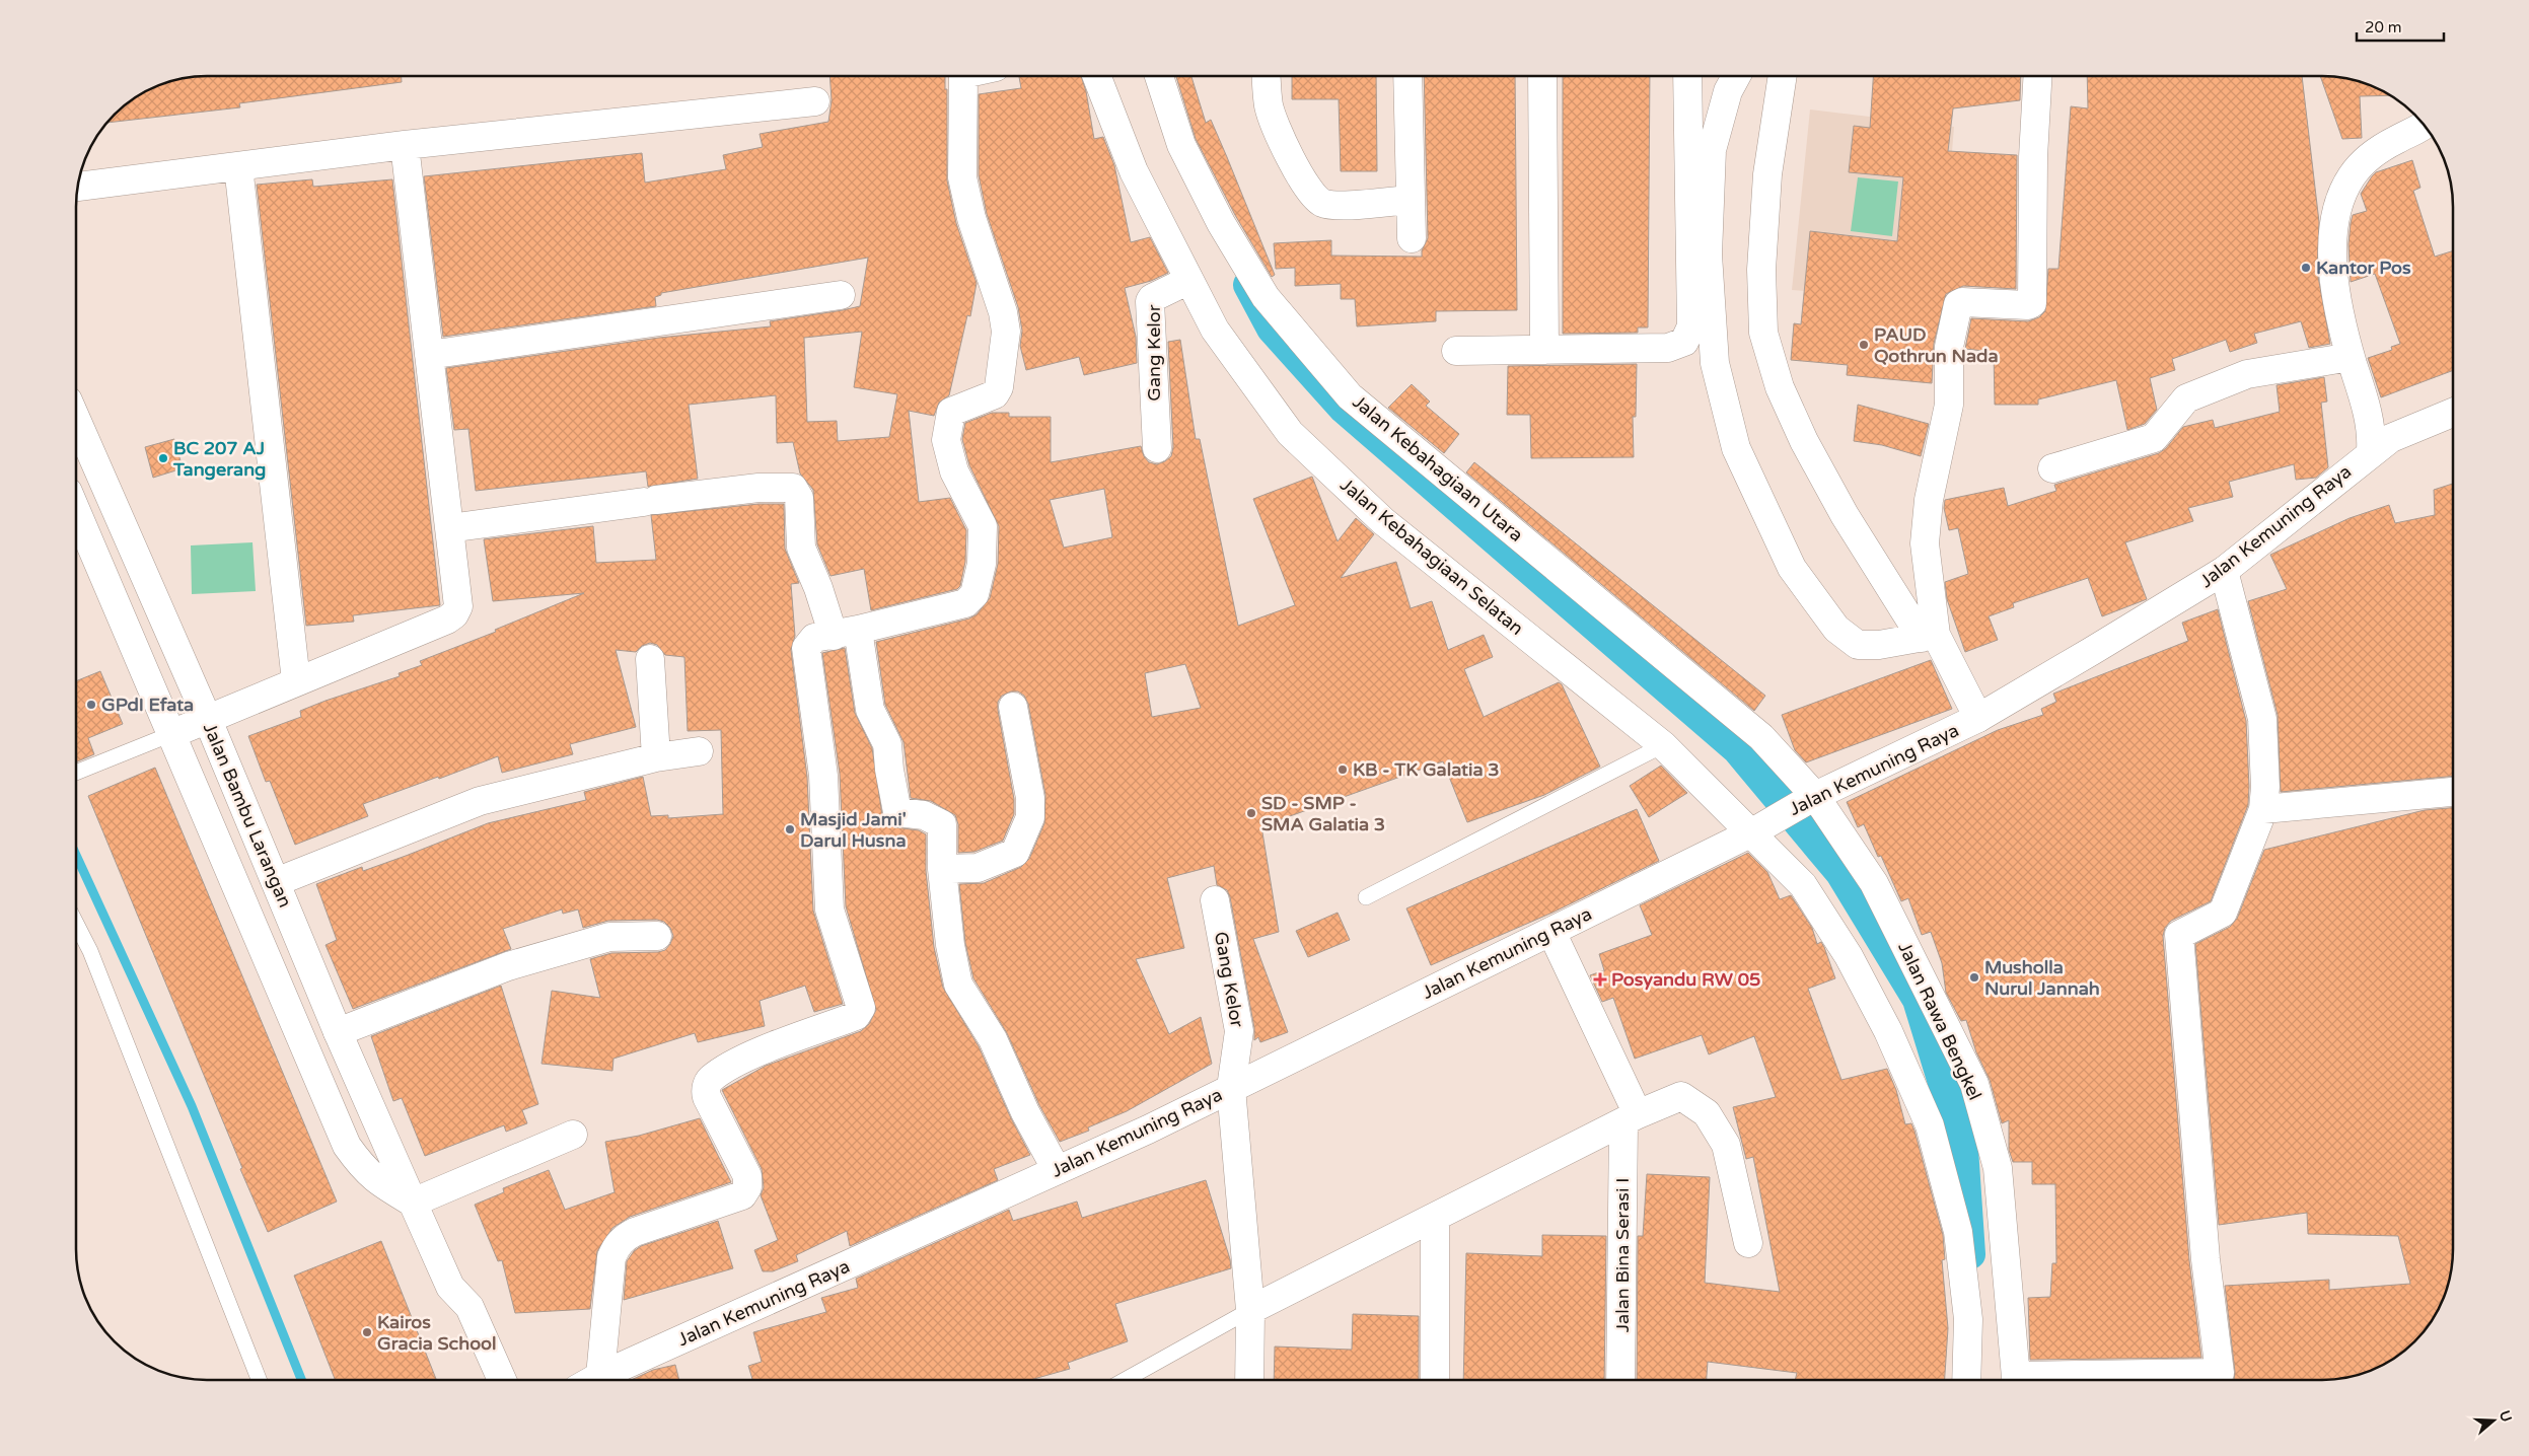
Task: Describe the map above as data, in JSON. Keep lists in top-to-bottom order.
{
  "streets": {
    "street": [
      "Gang Kelor",
      "Jalan Kebahagiaan Utara",
      "Jalan Kemuning Raya",
      "Jalan Kebahagiaan Selatan",
      "Jalan Bambu Larangan",
      "Jalan Rawa Bengkel",
      "Jalan Bina Serasi I"
    ]
  },
  "crossings": [
    ["Gang Kelor", "Jalan Kemuning Raya"],
    ["Gang Kelor", "Jalan Kebahagiaan Selatan"],
    ["Jalan Kebahagiaan Utara", "Jalan Kemuning Raya"],
    ["Jalan Kebahagiaan Utara", "Jalan Rawa Bengkel"],
    ["Jalan Kemuning Raya", "Jalan Kebahagiaan Selatan"],
    ["Jalan Kemuning Raya", "Jalan Rawa Bengkel"]
  ],
  "places": {
    "other": [
      "Kantor Pos",
      "PAUD Qothrun Nada",
      "BC 207 AJ Tangerang",
      "GPdI Efata",
      "KB - TK Galatia 3",
      "SD - SMP - SMA Galatia 3",
      "Masjid Jami' Darul Husna",
      "Musholla Nurul Jannah",
      "Kairos Gracia School"
    ],
    "health": ["Posyandu RW 05"]
  },
  "scale_bar": "20 m",
  "north": "right"
}
